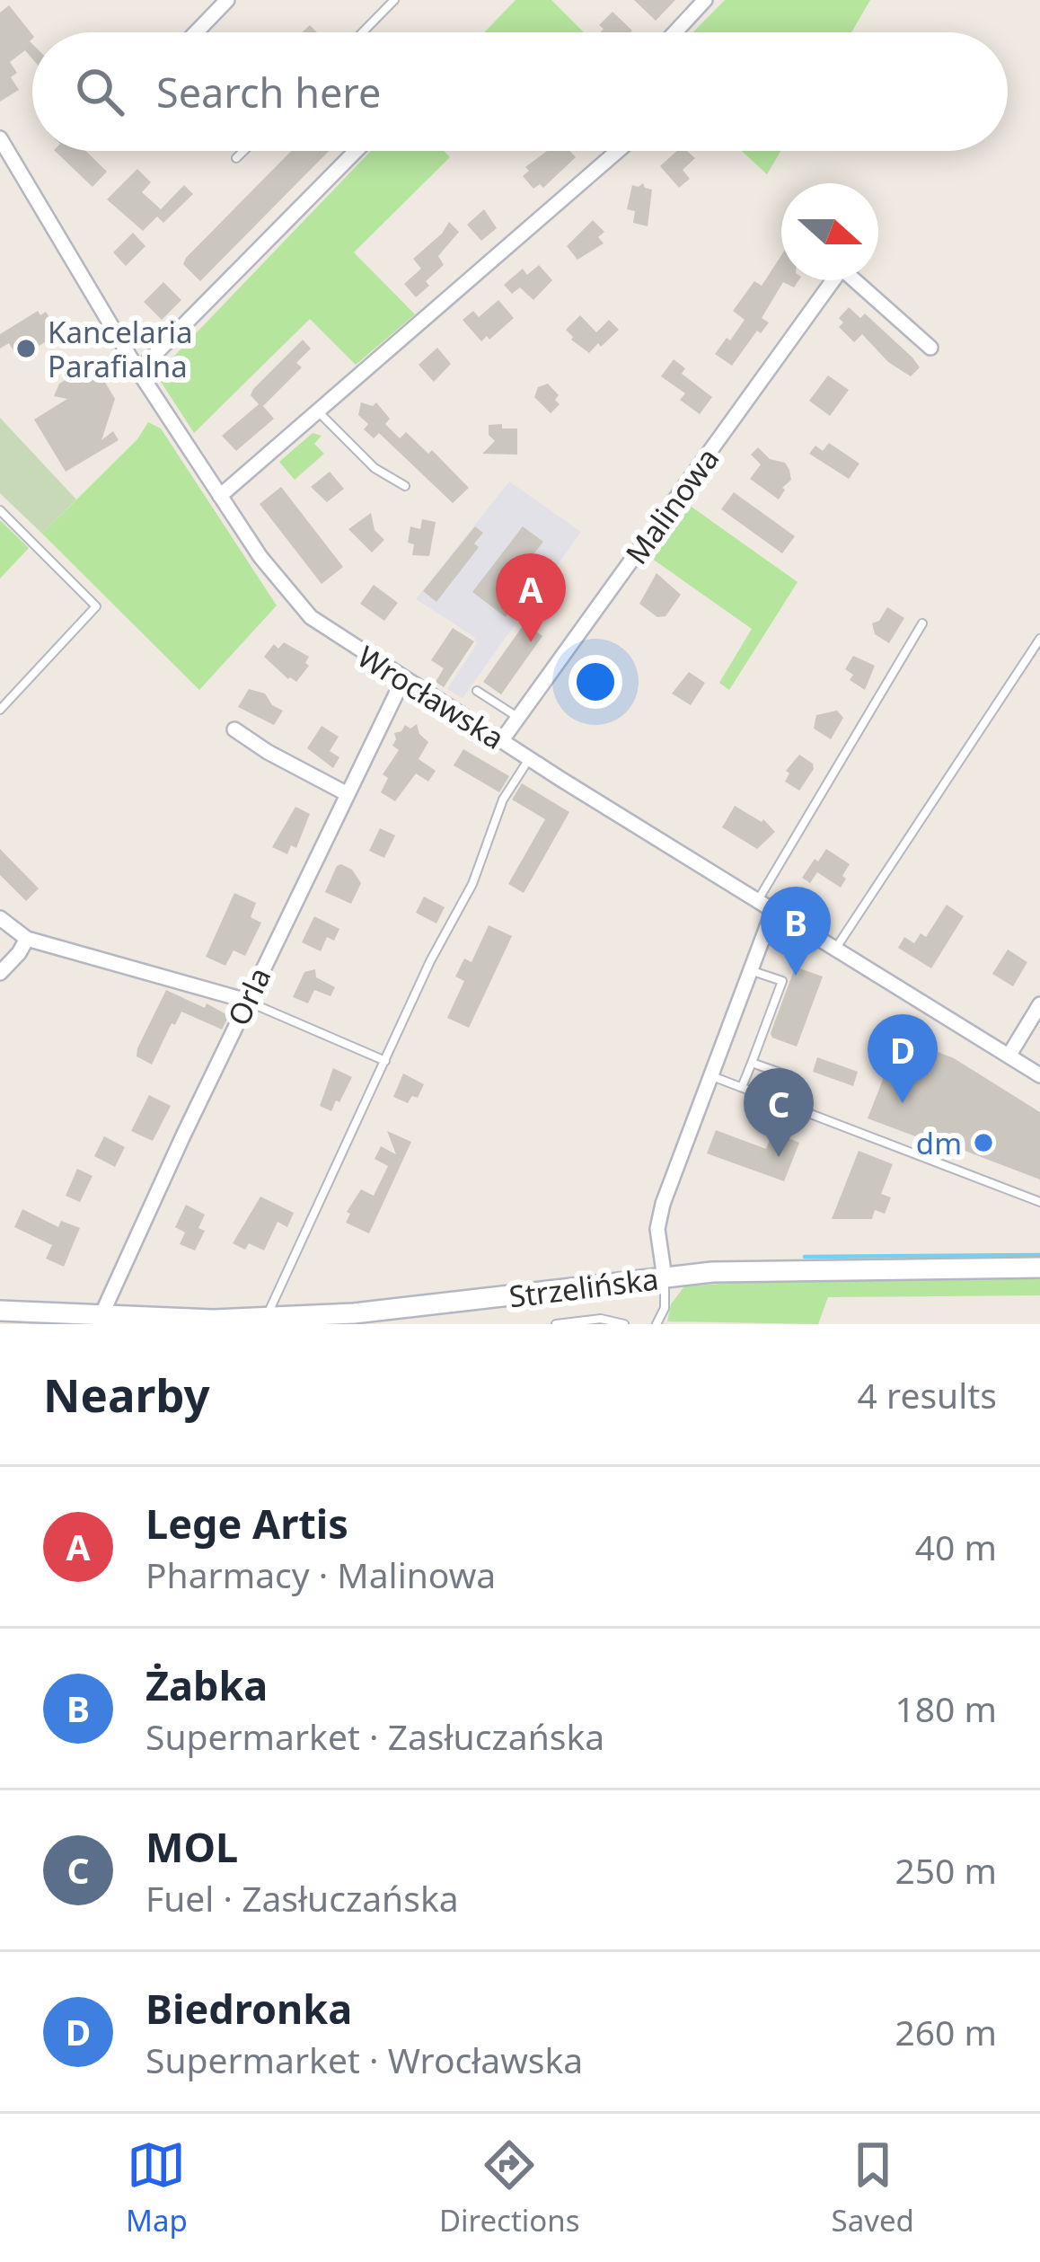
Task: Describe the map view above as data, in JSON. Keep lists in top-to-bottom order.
{
  "streets": {
    "main road": ["Strzelińska"],
    "street": ["Malinowa", "Wrocławska", "Orla"]
  },
  "crossings": [
    ["Malinowa", "Wrocławska"],
    ["Wrocławska", "Orla"],
    ["Orla", "Strzelińska"]
  ],
  "places": ["Kancelaria Parafialna", "dm"],
  "north": "right",
  "page": {
    "search": "Search here",
    "pins": [
      "A",
      "B",
      "D",
      "C"
    ],
    "heading": ["Nearby", "4 results"],
    "list": [
      {
        "mark": "A",
        "name": "Lege Artis",
        "note": "Pharmacy · Malinowa",
        "value": "40 m"
      },
      {
        "mark": "B",
        "name": "Żabka",
        "note": "Supermarket · Zasłuczańska",
        "value": "180 m"
      },
      {
        "mark": "C",
        "name": "MOL",
        "note": "Fuel · Zasłuczańska",
        "value": "250 m"
      },
      {
        "mark": "D",
        "name": "Biedronka",
        "note": "Supermarket · Wrocławska",
        "value": "260 m"
      }
    ],
    "nav": ["Map", "Directions", "Saved"]
  }
}
